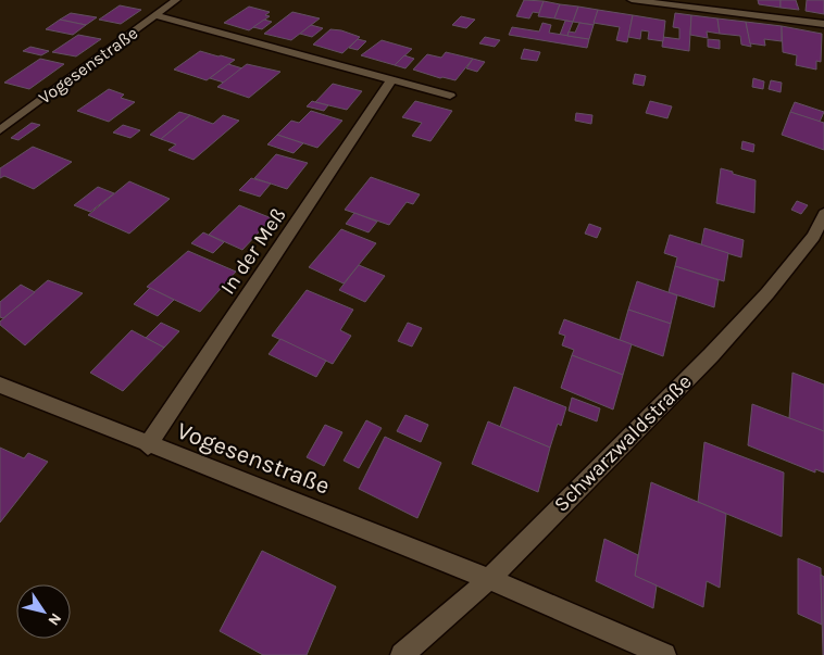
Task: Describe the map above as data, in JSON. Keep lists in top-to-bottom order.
{
  "streets": {
    "street": ["Vogesenstraße", "In der Meß", "Schwarzwaldstraße"]
  },
  "crossings": [
    ["Vogesenstraße", "In der Meß"],
    ["Vogesenstraße", "Schwarzwaldstraße"]
  ],
  "north": "bottom right"
}
